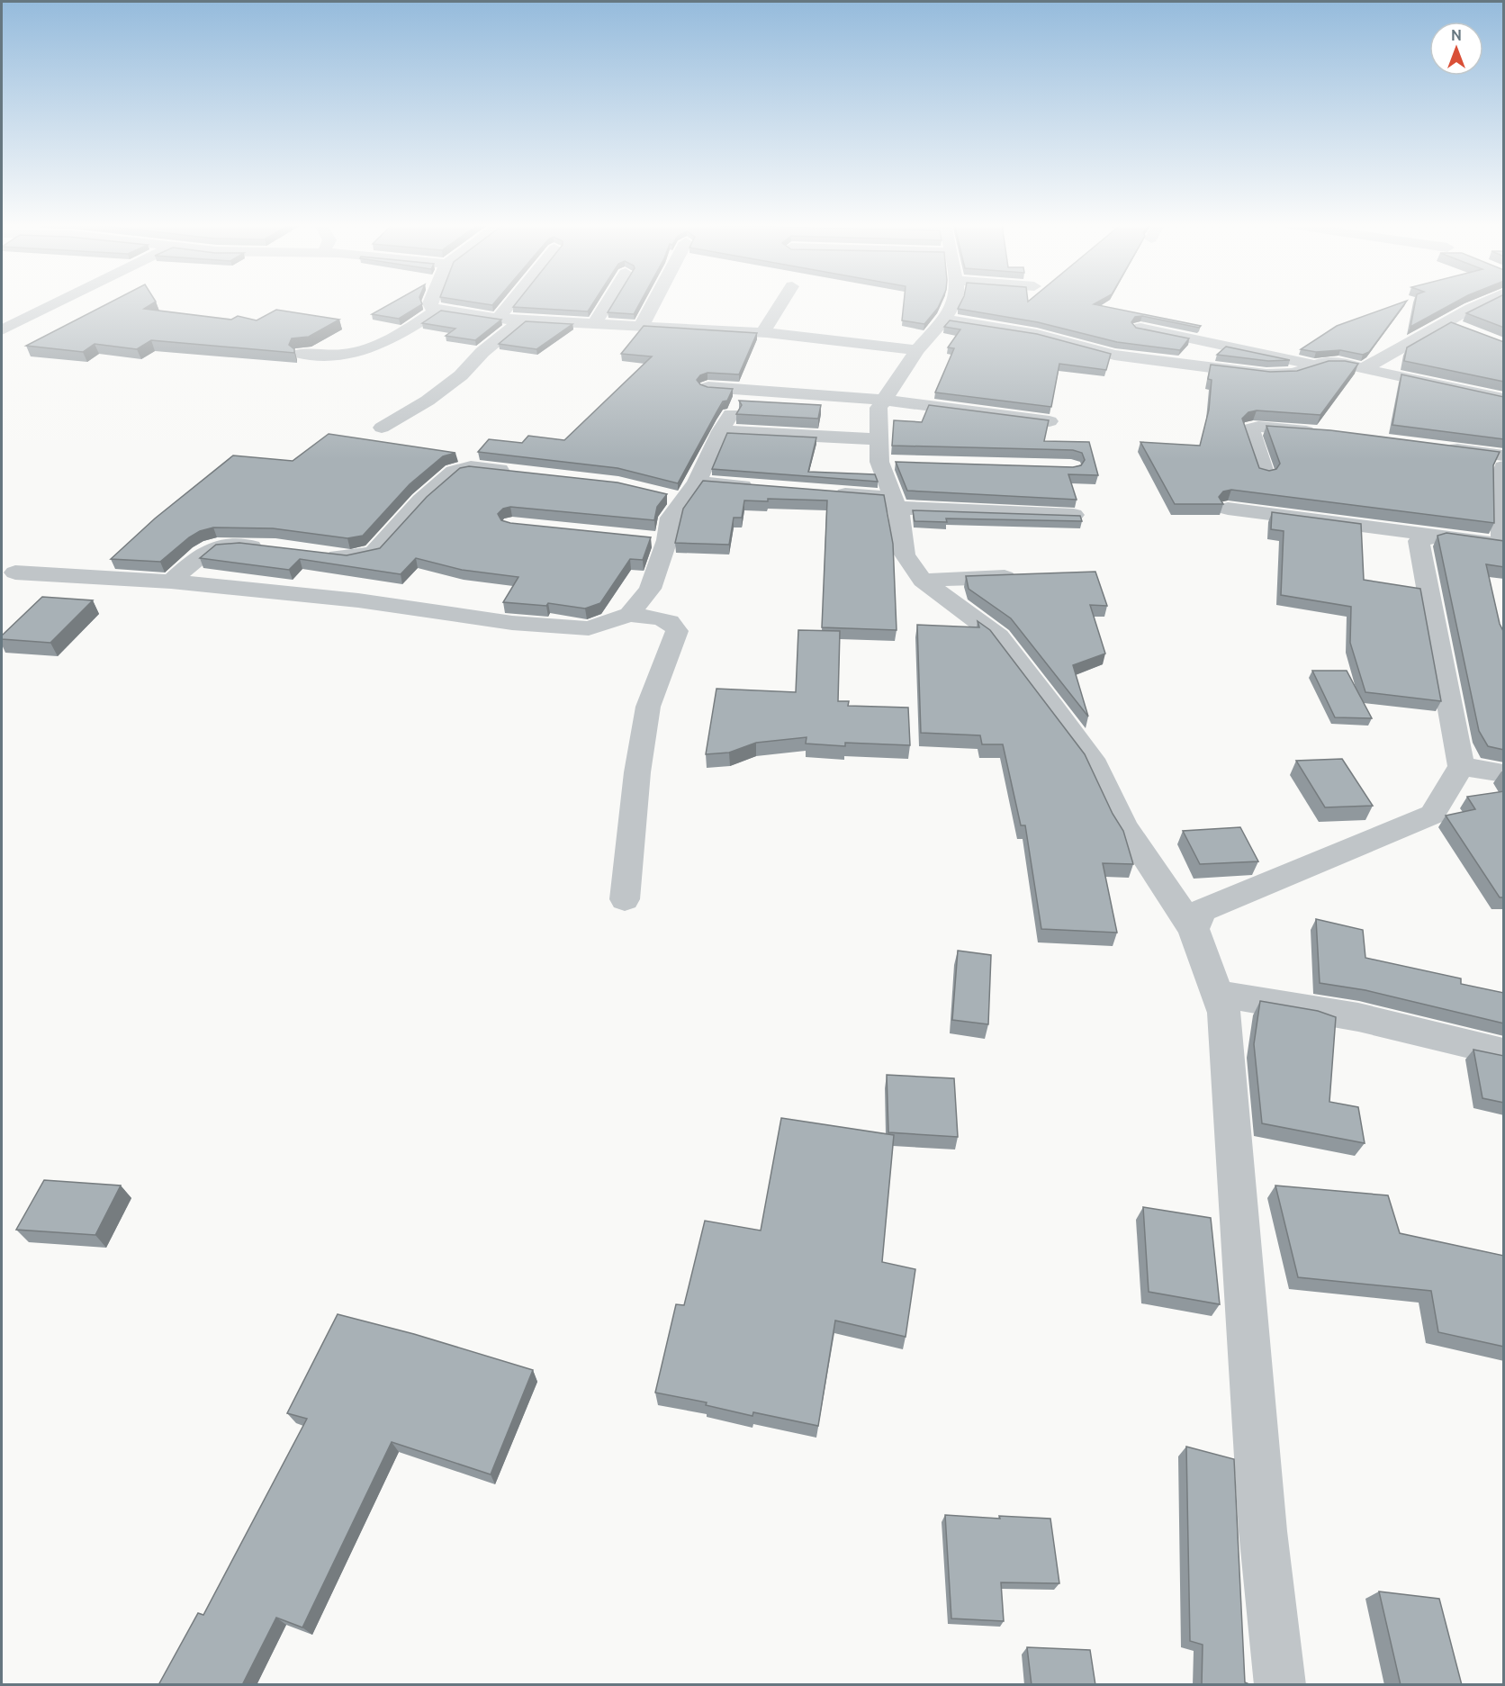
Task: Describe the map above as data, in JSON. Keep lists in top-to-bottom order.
{
  "north": "top"
}
